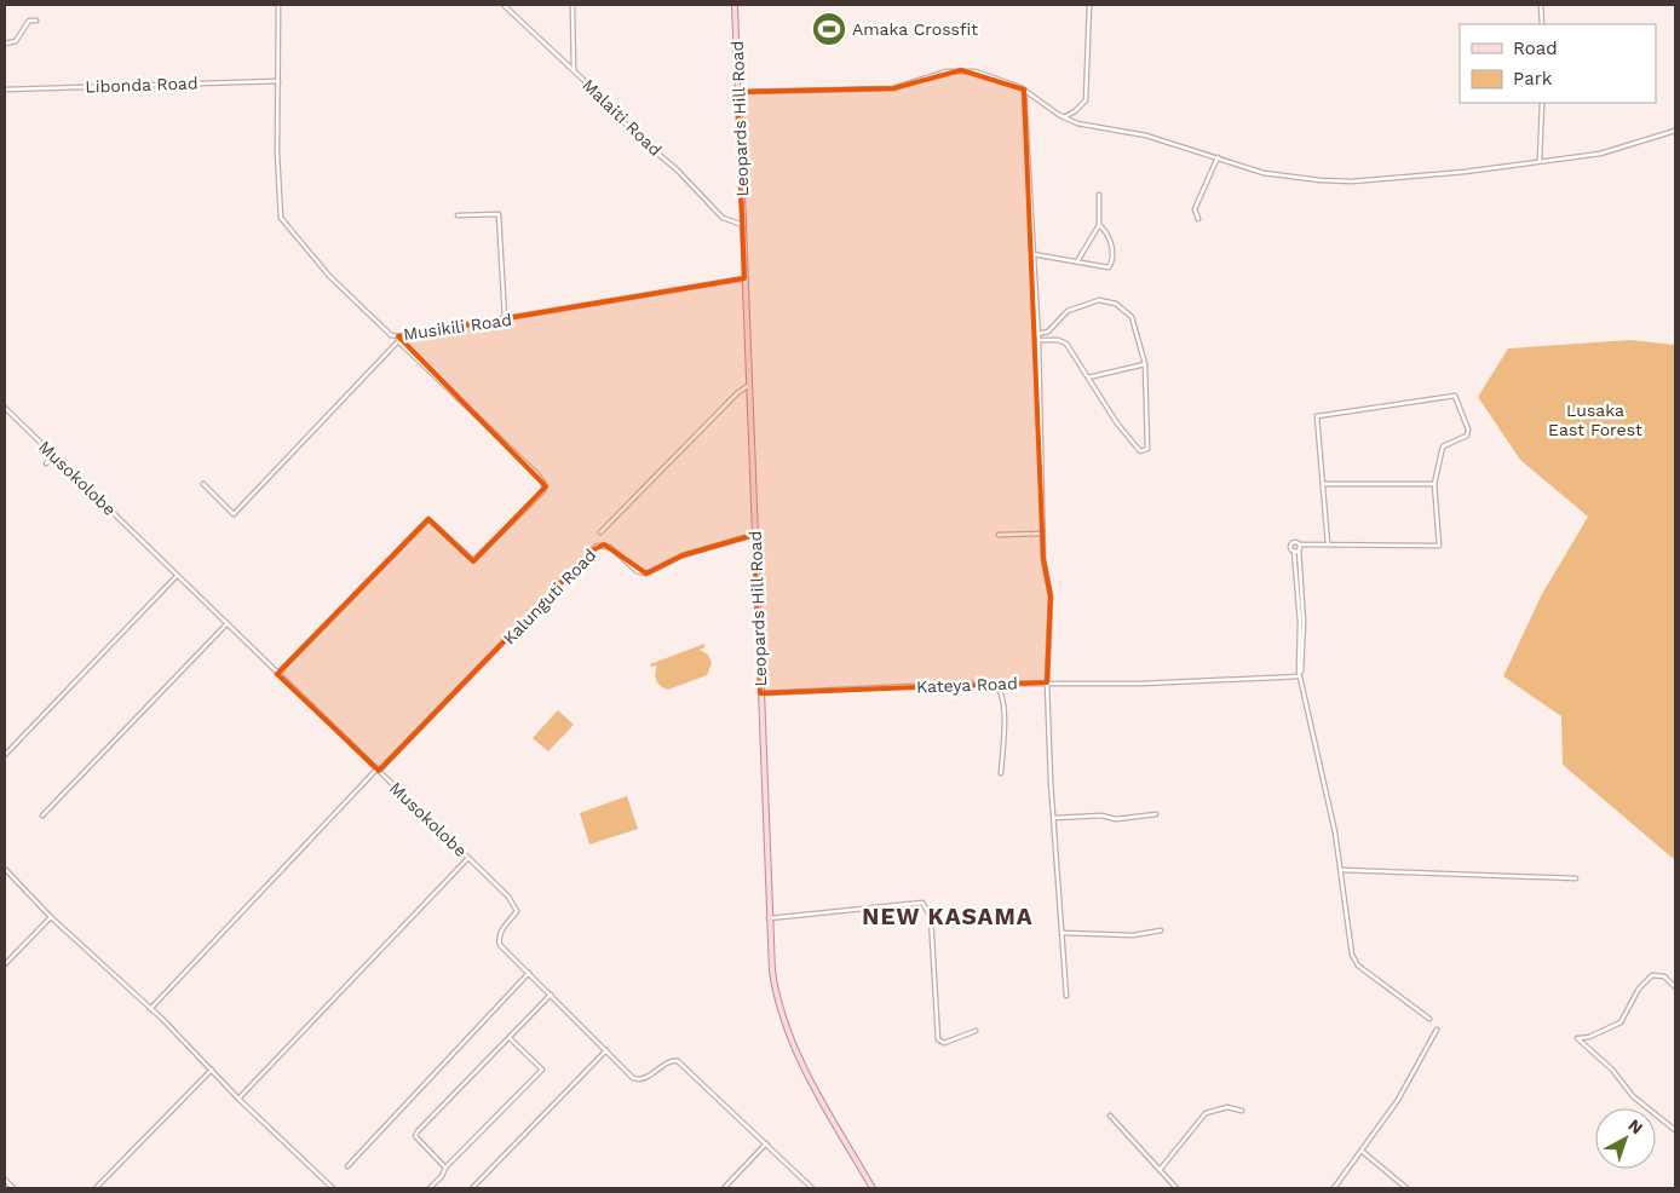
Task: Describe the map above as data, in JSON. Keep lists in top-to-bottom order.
{
  "streets": {
    "main road": ["Leopards Hill Road"],
    "street": [
      "Libonda Road",
      "Malaiti Road",
      "Musikili Road",
      "Musokolobe",
      "Kalunguti Road",
      "Kateya Road"
    ]
  },
  "crossings": [
    ["Libonda Road", "Musikili Road"],
    ["Malaiti Road", "Leopards Hill Road"],
    ["Leopards Hill Road", "Musikili Road"],
    ["Leopards Hill Road", "Kalunguti Road"],
    ["Leopards Hill Road", "Kateya Road"],
    ["Musokolobe", "Kalunguti Road"]
  ],
  "districts": ["NEW KASAMA"],
  "parks": ["Lusaka East Forest"],
  "places": {
    "sports": ["Amaka Crossfit"]
  },
  "legend": ["Road", "Park"],
  "north": "top right"
}
